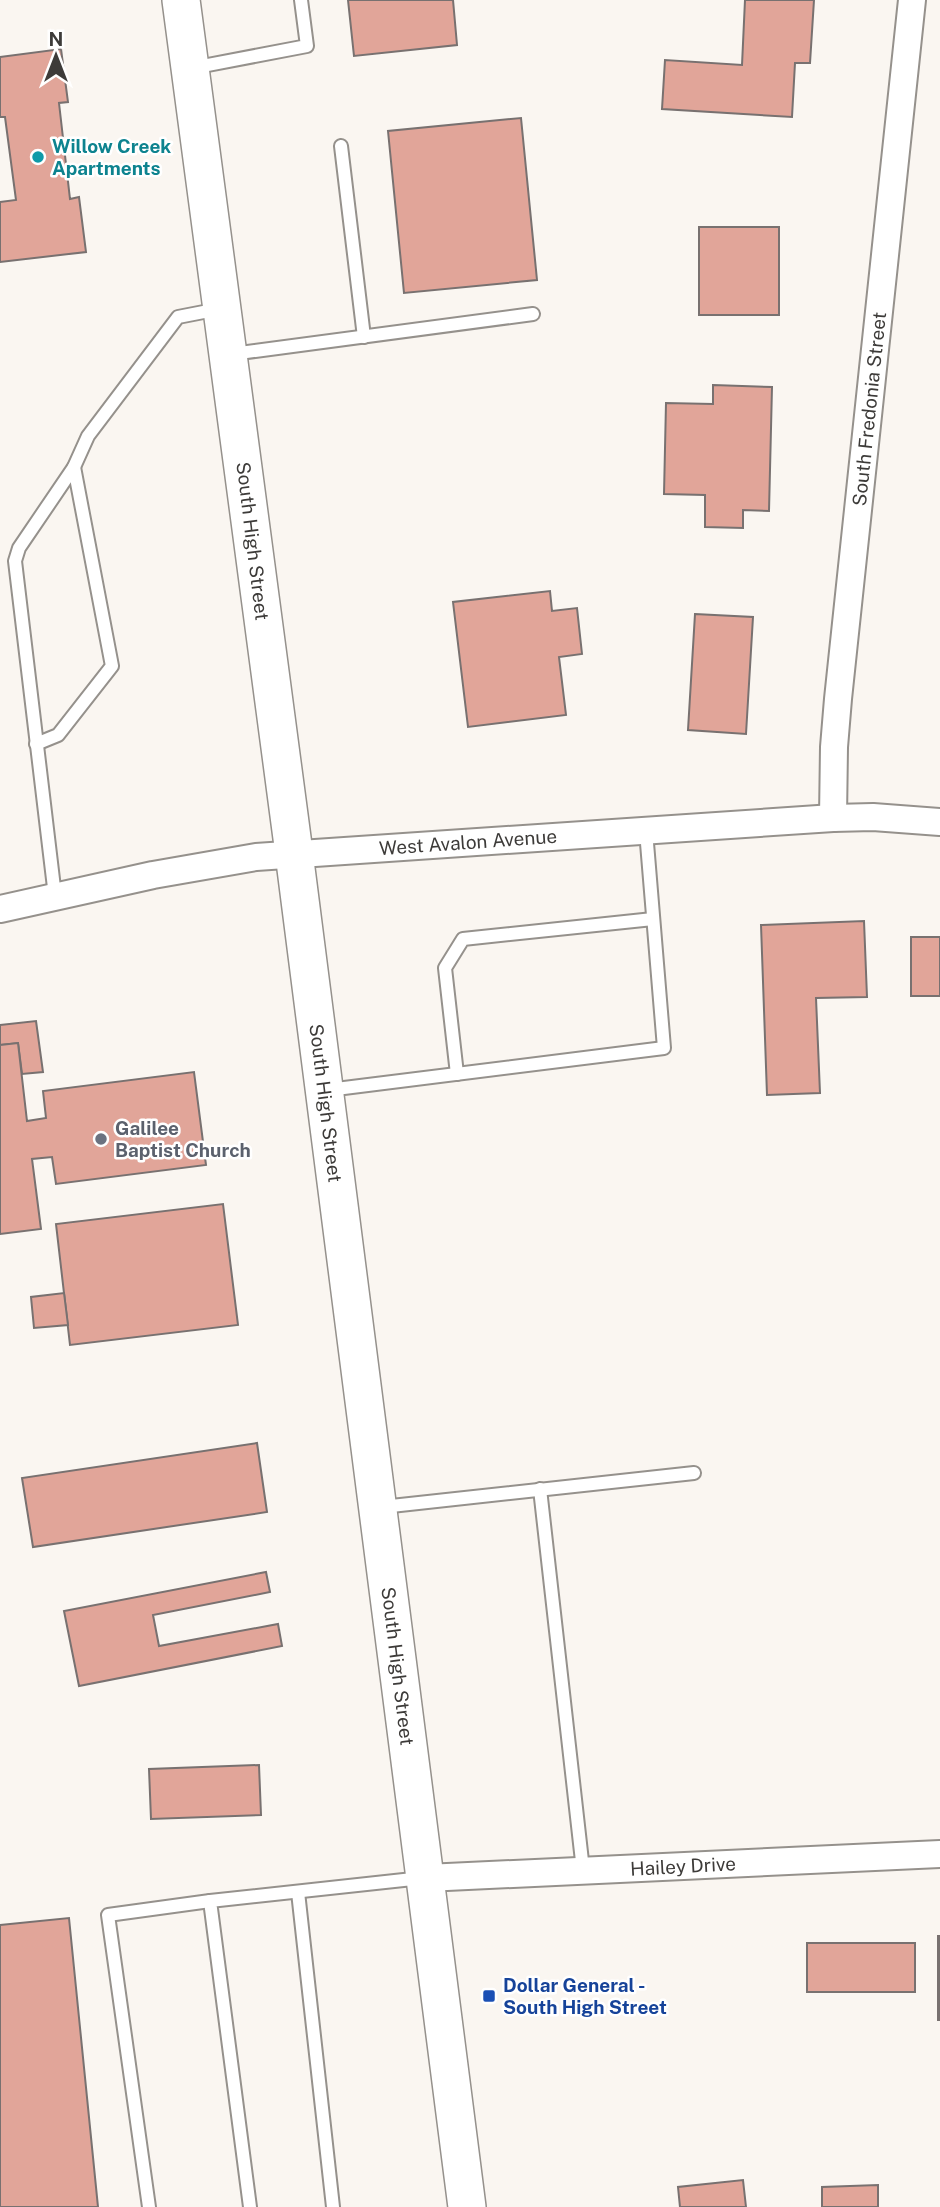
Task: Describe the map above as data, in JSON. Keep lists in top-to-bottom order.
{
  "streets": {
    "main road": ["South High Street"],
    "street": ["South Fredonia Street", "West Avalon Avenue", "Hailey Drive"]
  },
  "crossings": [
    ["South Fredonia Street", "West Avalon Avenue"],
    ["South High Street", "West Avalon Avenue"],
    ["South High Street", "Hailey Drive"]
  ],
  "places": {
    "other": ["Willow Creek Apartments", "Galilee Baptist Church"],
    "transit": ["Dollar General - South High Street"]
  },
  "north": "top"
}
